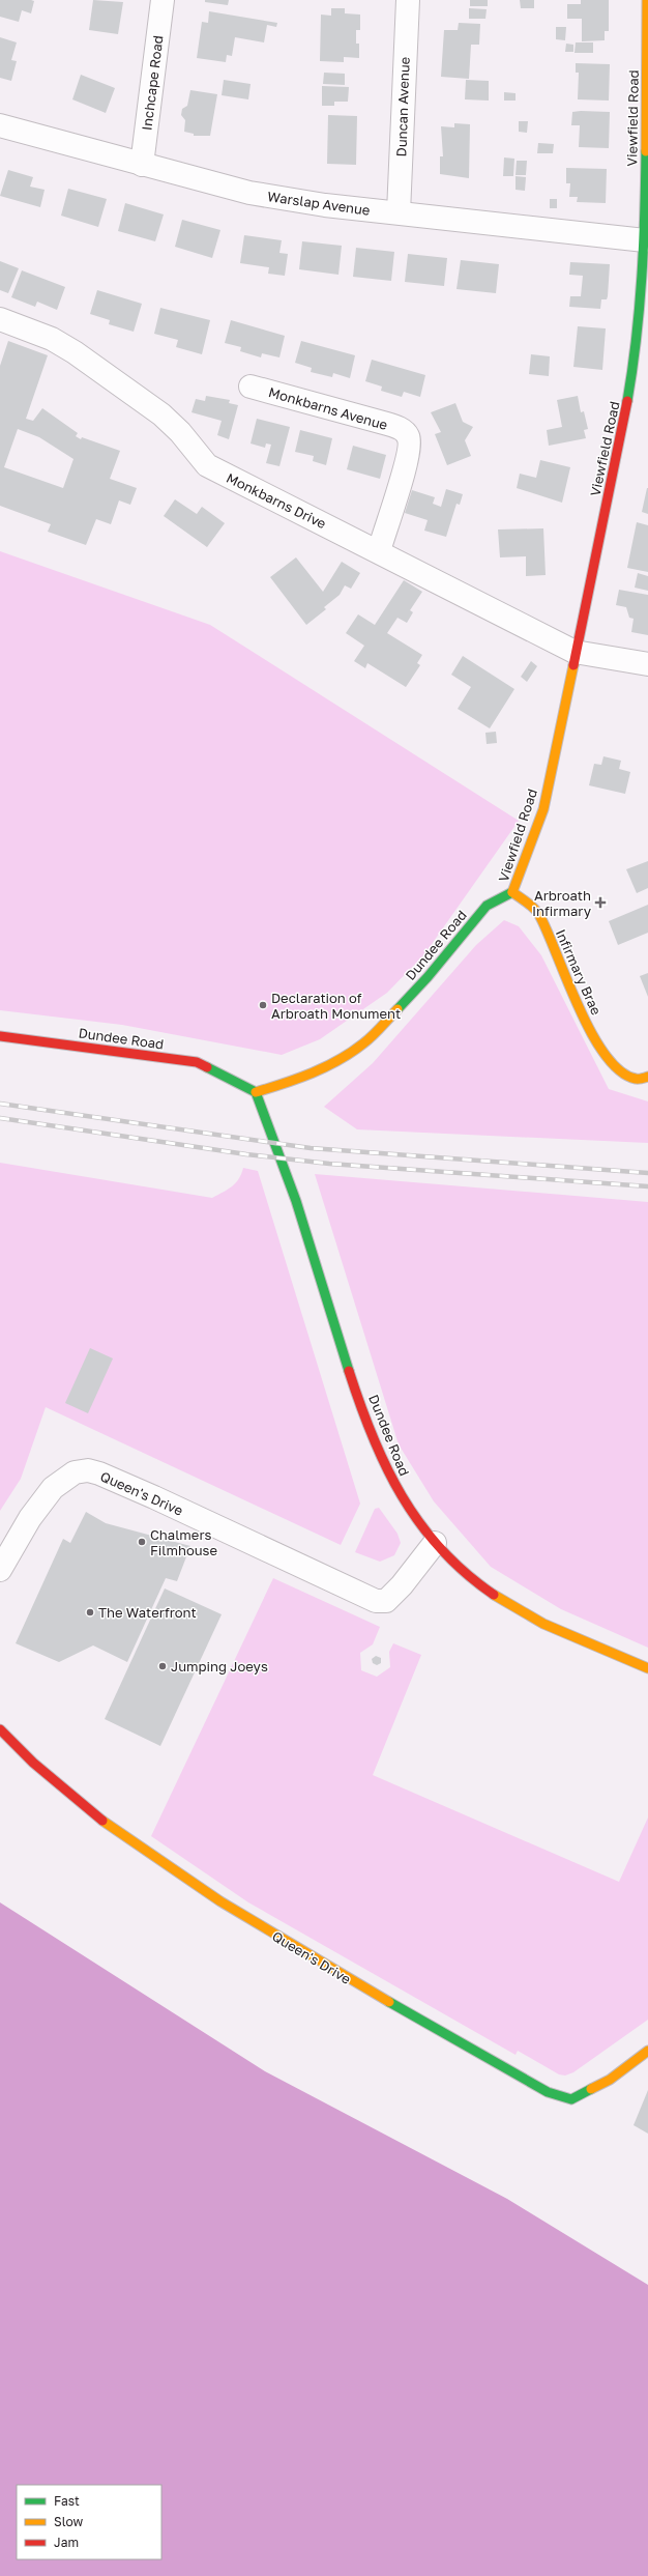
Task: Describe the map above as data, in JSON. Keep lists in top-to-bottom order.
{
  "streets": {
    "street": [
      "Inchcape Road",
      "Duncan Avenue",
      "Viewfield Road",
      "Warslap Avenue",
      "Monkbarns Avenue",
      "Monkbarns Drive",
      "Dundee Road",
      "Infirmary Brae",
      "Queen's Drive"
    ]
  },
  "crossings": [
    ["Inchcape Road", "Warslap Avenue"],
    ["Duncan Avenue", "Warslap Avenue"],
    ["Viewfield Road", "Warslap Avenue"],
    ["Viewfield Road", "Monkbarns Drive"],
    ["Viewfield Road", "Dundee Road"],
    ["Viewfield Road", "Infirmary Brae"],
    ["Monkbarns Avenue", "Monkbarns Drive"],
    ["Dundee Road", "Infirmary Brae"],
    ["Dundee Road", "Queen's Drive"]
  ],
  "places": {
    "health": ["Arbroath Infirmary"],
    "other": [
      "Declaration of Arbroath Monument",
      "Chalmers Filmhouse",
      "The Waterfront",
      "Jumping Joeys"
    ]
  },
  "legend": ["Fast", "Slow", "Jam"]
}
